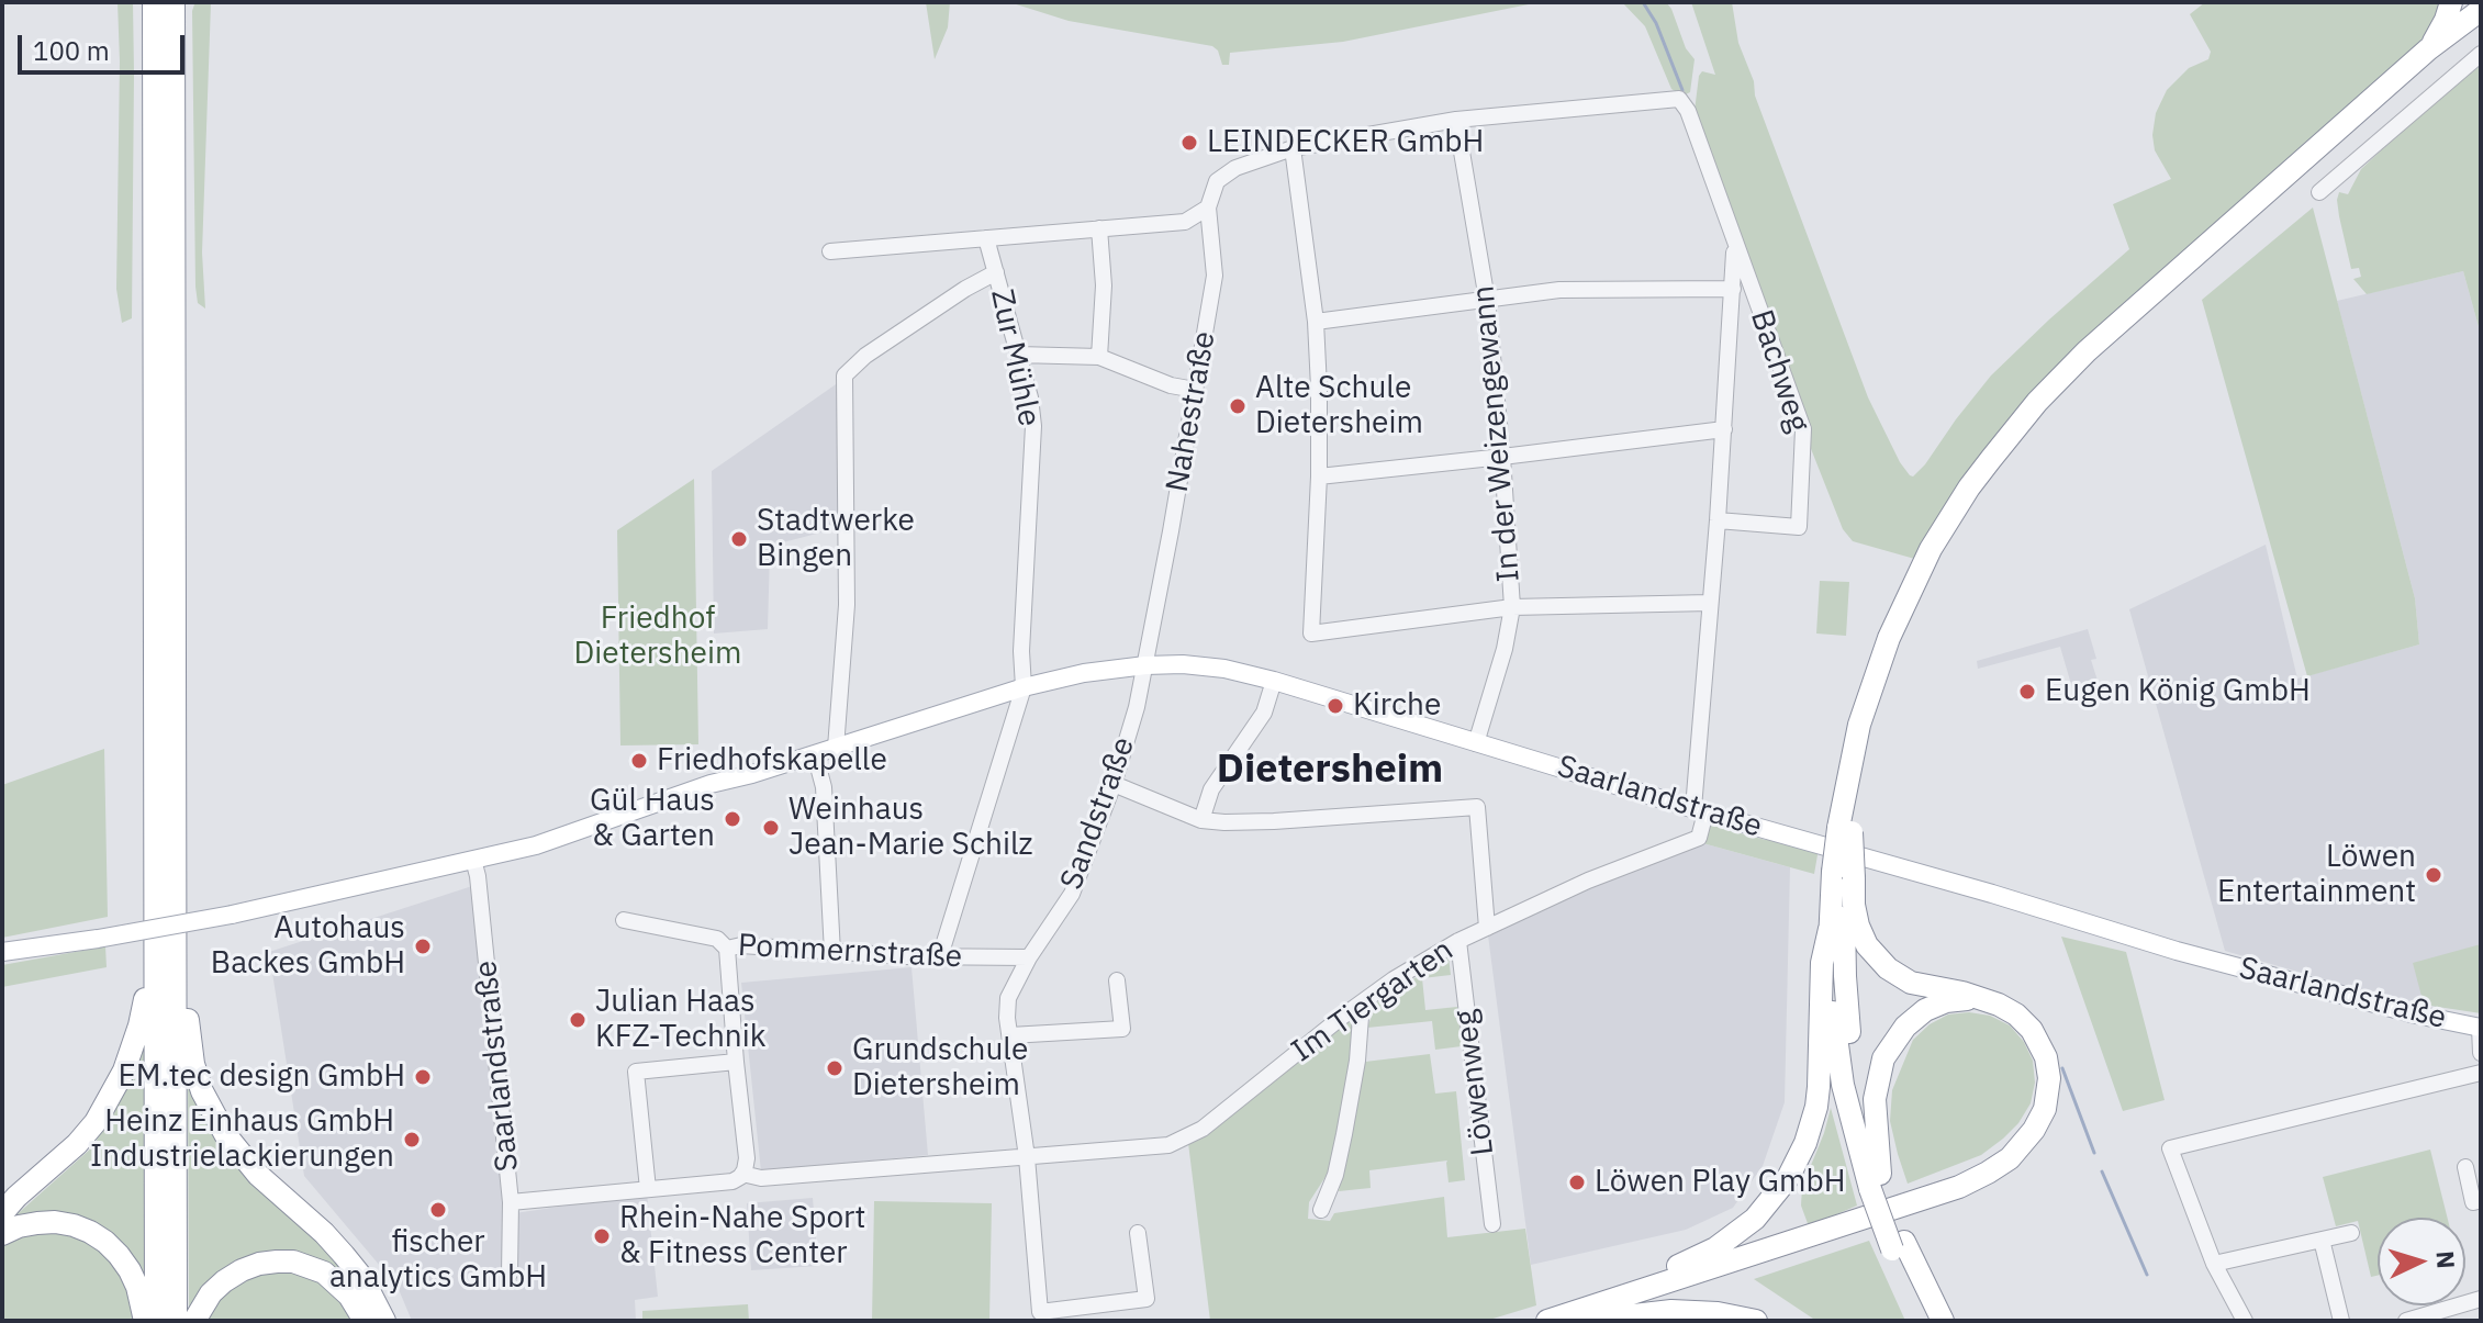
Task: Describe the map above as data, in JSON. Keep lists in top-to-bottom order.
{
  "streets": {
    "main road": ["Saarlandstraße"],
    "street": [
      "Zur Mühle",
      "Bachweg",
      "Nahestraße",
      "In der Weizengewann",
      "Sandstraße",
      "Pommernstraße",
      "Im Tiergarten",
      "Löwenweg"
    ]
  },
  "crossings": [
    ["Zur Mühle", "Saarlandstraße"],
    ["Zur Mühle", "Pommernstraße"],
    ["Bachweg", "In der Weizengewann"],
    ["Bachweg", "Saarlandstraße"],
    ["Bachweg", "Im Tiergarten"],
    ["Nahestraße", "Saarlandstraße"],
    ["Nahestraße", "Sandstraße"],
    ["In der Weizengewann", "Saarlandstraße"],
    ["Saarlandstraße", "Sandstraße"],
    ["Saarlandstraße", "Im Tiergarten"],
    ["Sandstraße", "Pommernstraße"],
    ["Sandstraße", "Im Tiergarten"],
    ["Im Tiergarten", "Löwenweg"]
  ],
  "districts": ["Dietersheim"],
  "parks": ["Friedhof Dietersheim"],
  "places": [
    "LEINDECKER GmbH",
    "Alte Schule Dietersheim",
    "Stadtwerke Bingen",
    "Eugen König GmbH",
    "Kirche",
    "Friedhofskapelle",
    "Gül Haus & Garten",
    "Weinhaus Jean-Marie Schilz",
    "Löwen Entertainment",
    "Autohaus Backes GmbH",
    "Julian Haas KFZ-Technik",
    "Grundschule Dietersheim",
    "EM.tec design GmbH",
    "Heinz Einhaus GmbH Industrielackierungen",
    "Löwen Play GmbH",
    "fischer analytics GmbH",
    "Rhein-Nahe Sport & Fitness Center"
  ],
  "scale_bar": "100 m",
  "north": "right"
}
